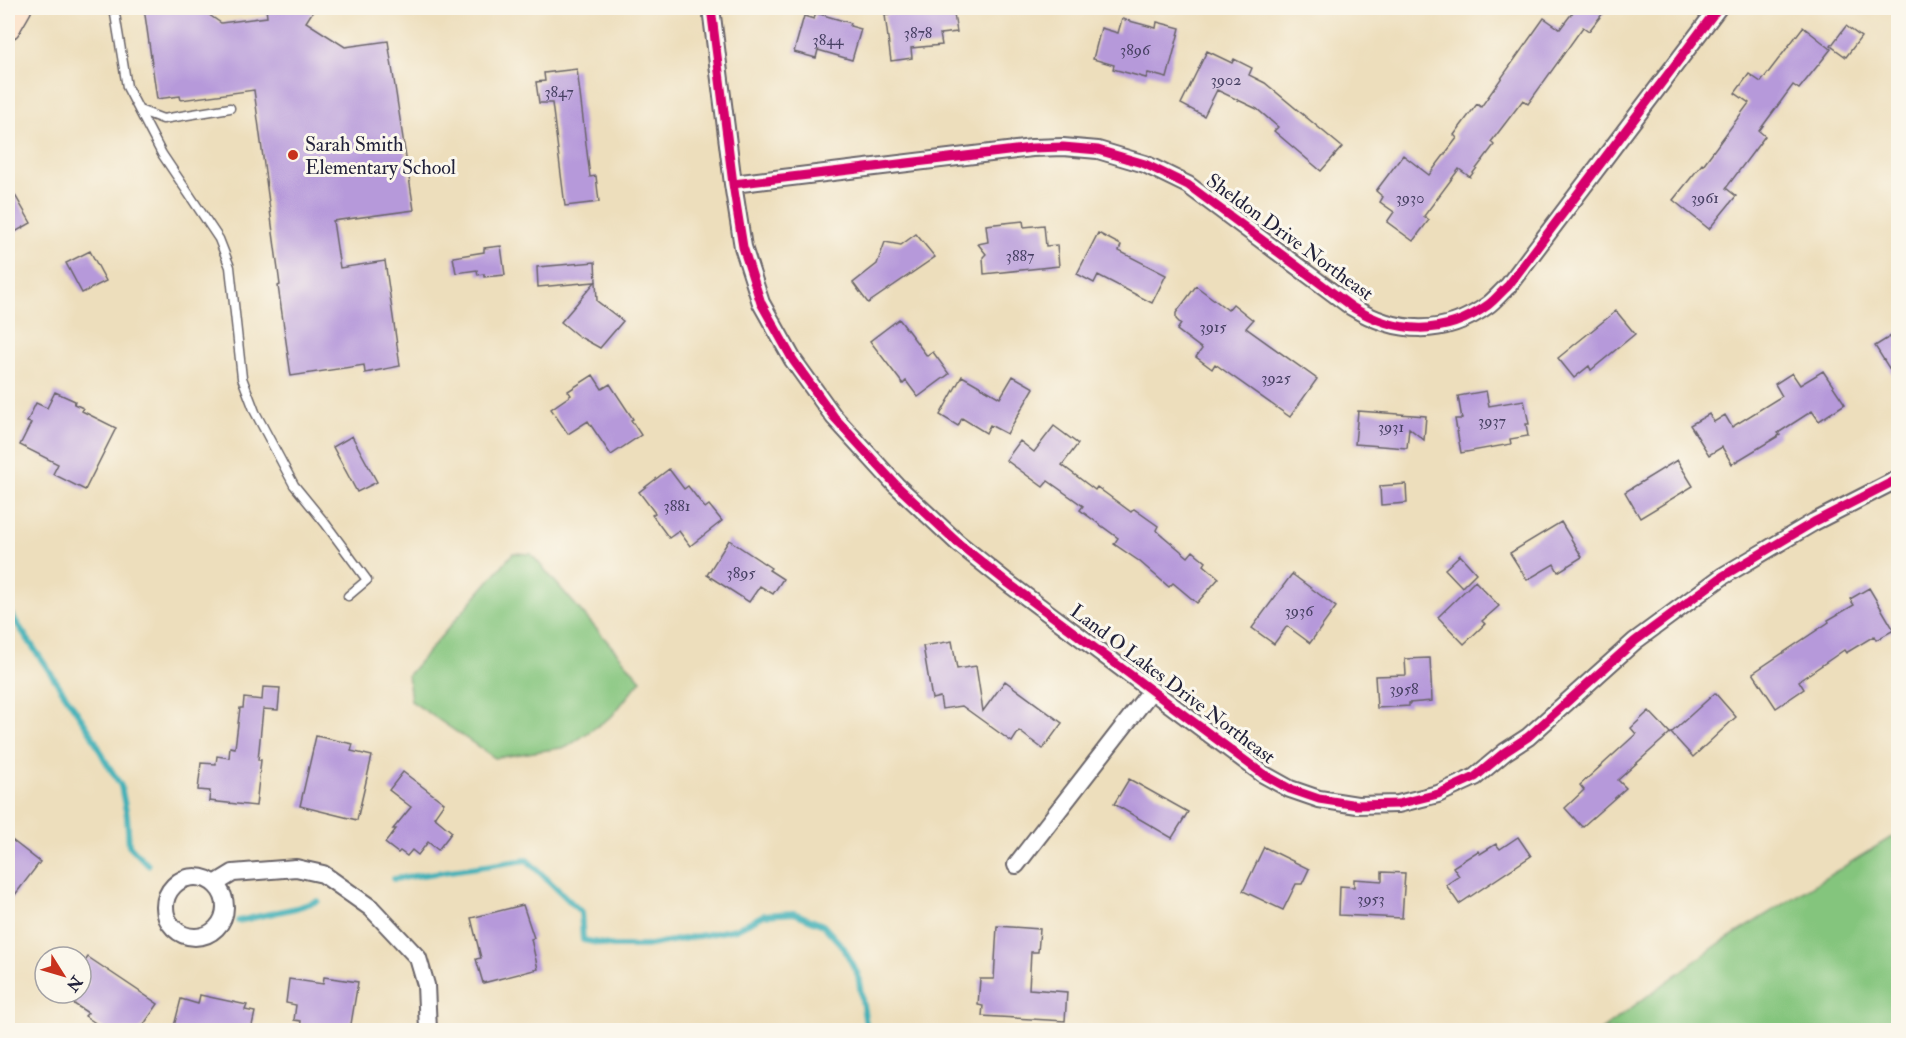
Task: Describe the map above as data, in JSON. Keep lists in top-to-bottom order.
{
  "streets": {
    "street": ["Sheldon Drive Northeast", "Land O Lakes Drive Northeast"]
  },
  "crossings": [
    ["Sheldon Drive Northeast", "Land O Lakes Drive Northeast"]
  ],
  "places": ["Sarah Smith Elementary School"],
  "house_numbers": [
    "3878",
    "3844",
    "3896",
    "3902",
    "3847",
    "3930",
    "3961",
    "3887",
    "3915",
    "3925",
    "3937",
    "3931",
    "3881",
    "3895",
    "3936",
    "3958",
    "3953"
  ],
  "north": "bottom right"
}
